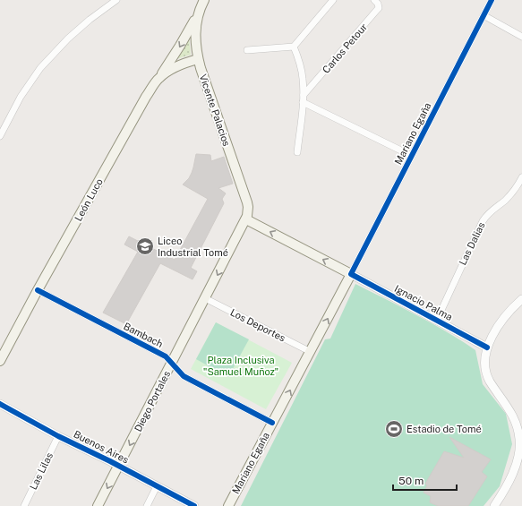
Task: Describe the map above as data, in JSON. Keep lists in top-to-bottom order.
{
  "streets": {
    "main road": [
      "Vicente Palacios",
      "Mariano Egaña",
      "León Luco",
      "Ignacio Palma",
      "Diego Portales"
    ],
    "street": [
      "Carlos Petour",
      "Las Dalias",
      "Los Deportes",
      "Bambach",
      "Buenos Aires",
      "Las Lilas"
    ]
  },
  "crossings": [
    ["Vicente Palacios", "León Luco"],
    ["Vicente Palacios", "Ignacio Palma"],
    ["Vicente Palacios", "Diego Portales"],
    ["Mariano Egaña", "Ignacio Palma"],
    ["Mariano Egaña", "Los Deportes"],
    ["Mariano Egaña", "Bambach"],
    ["León Luco", "Bambach"],
    ["Las Dalias", "Ignacio Palma"],
    ["Ignacio Palma", "Diego Portales"],
    ["Los Deportes", "Diego Portales"],
    ["Bambach", "Diego Portales"],
    ["Diego Portales", "Buenos Aires"],
    ["Buenos Aires", "Las Lilas"]
  ],
  "one_way": ["Ignacio Palma", "Diego Portales"],
  "parks": ["Plaza Inclusiva \"Samuel Muñoz\""],
  "places": {
    "school or university": ["Liceo Industrial Tomé"],
    "sports": ["Estadio de Tomé"]
  },
  "scale_bar": "50 m"
}
